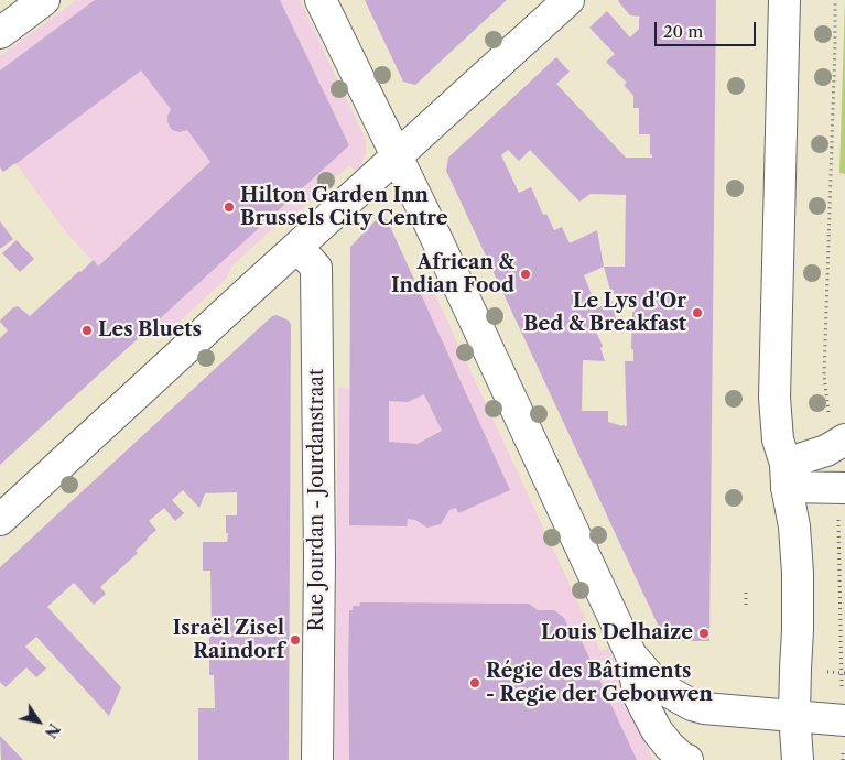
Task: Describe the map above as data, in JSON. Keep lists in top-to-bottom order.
{
  "streets": {
    "main road": ["Rue Jourdan - Jourdanstraat"]
  },
  "places": [
    "Hilton Garden Inn Brussels City Centre",
    "African & Indian Food",
    "Le Lys d'Or Bed & Breakfast",
    "Les Bluets",
    "Louis Delhaize",
    "Israël Zisel Raindorf",
    "Régie des Bâtiments - Regie der Gebouwen"
  ],
  "scale_bar": "20 m",
  "north": "bottom right"
}
